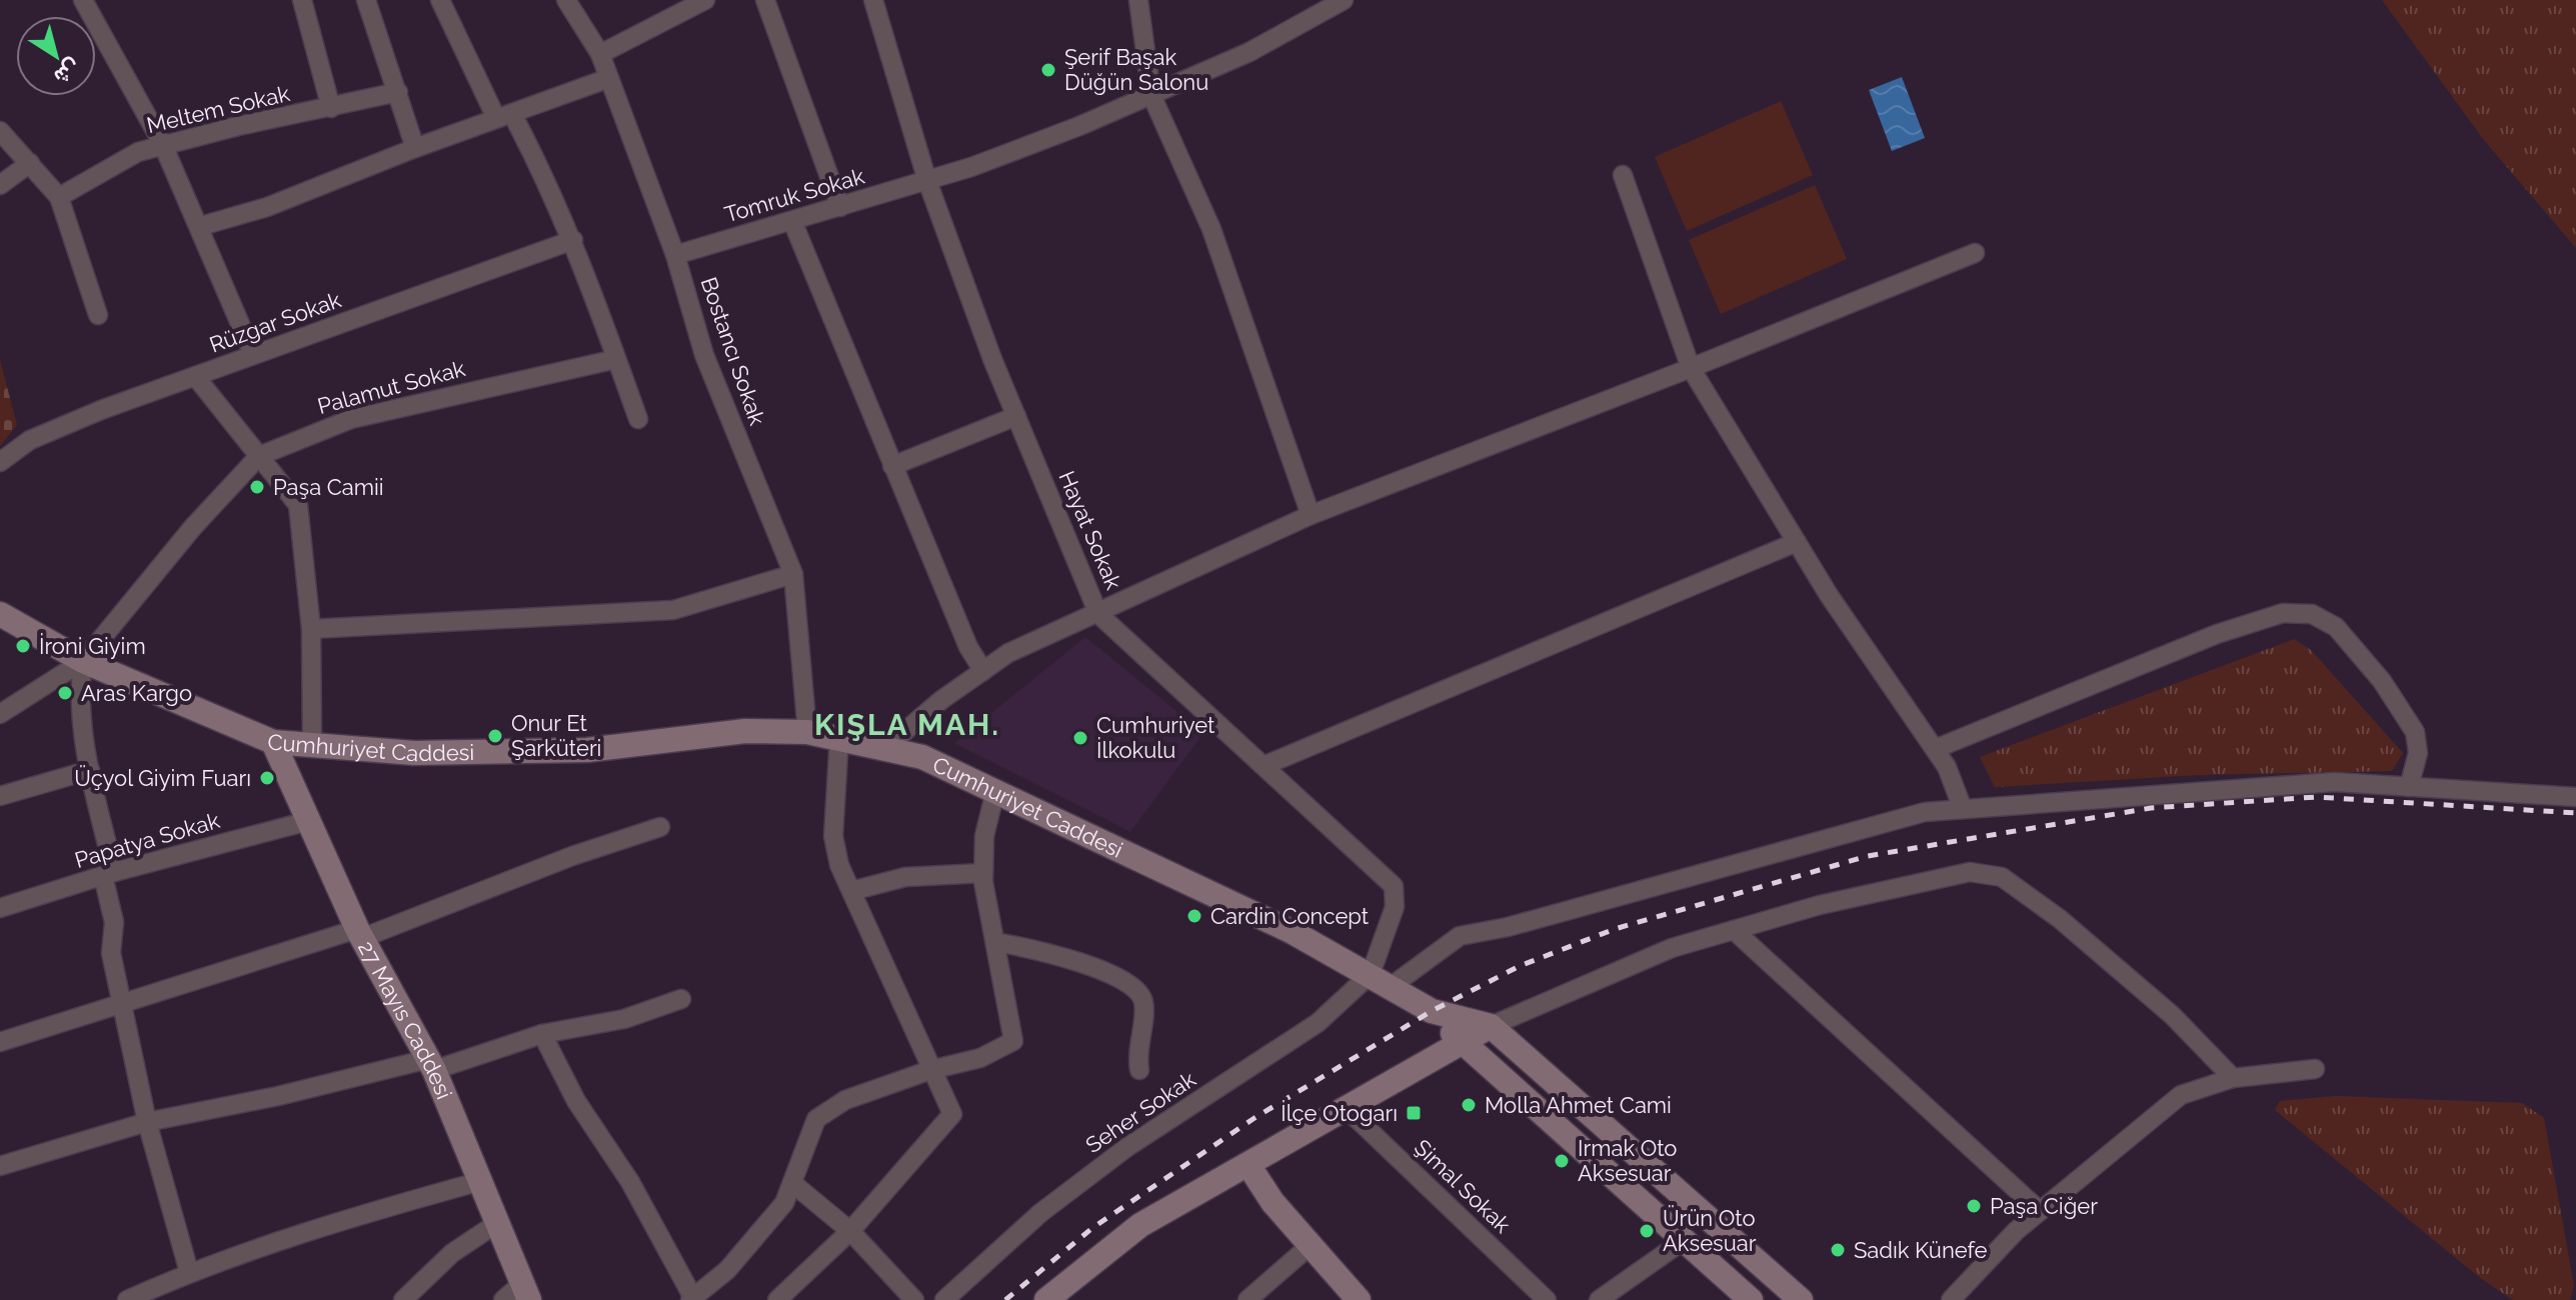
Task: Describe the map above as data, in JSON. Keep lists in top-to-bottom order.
{
  "streets": {
    "main road": ["Cumhuriyet Caddesi", "27 Mayıs Caddesi"],
    "street": [
      "Meltem Sokak",
      "Tomruk Sokak",
      "Rüzgar Sokak",
      "Bostancı Sokak",
      "Palamut Sokak",
      "Hayat Sokak",
      "Papatya Sokak",
      "Seher Sokak",
      "Şimal Sokak"
    ]
  },
  "crossings": [
    ["Tomruk Sokak", "Bostancı Sokak"],
    ["Tomruk Sokak", "Hayat Sokak"],
    ["Bostancı Sokak", "Cumhuriyet Caddesi"],
    ["Palamut Sokak", "Cumhuriyet Caddesi"],
    ["Hayat Sokak", "Cumhuriyet Caddesi"],
    ["Hayat Sokak", "Seher Sokak"],
    ["Cumhuriyet Caddesi", "27 Mayıs Caddesi"],
    ["Cumhuriyet Caddesi", "Seher Sokak"],
    ["Papatya Sokak", "27 Mayıs Caddesi"]
  ],
  "districts": ["KIŞLA MAH."],
  "places": {
    "other": [
      "Şerif Başak Düğün Salonu",
      "Paşa Camii",
      "İroni Giyim",
      "Aras Kargo",
      "Onur Et Şarküteri",
      "Cumhuriyet İlkokulu",
      "Üçyol Giyim Fuarı",
      "Cardin Concept",
      "Molla Ahmet Cami",
      "Irmak Oto Aksesuar",
      "Paşa Ciğer",
      "Ürün Oto Aksesuar",
      "Sadık Künefe"
    ],
    "transit": ["İlçe Otogarı"]
  },
  "north": "bottom right"
}
